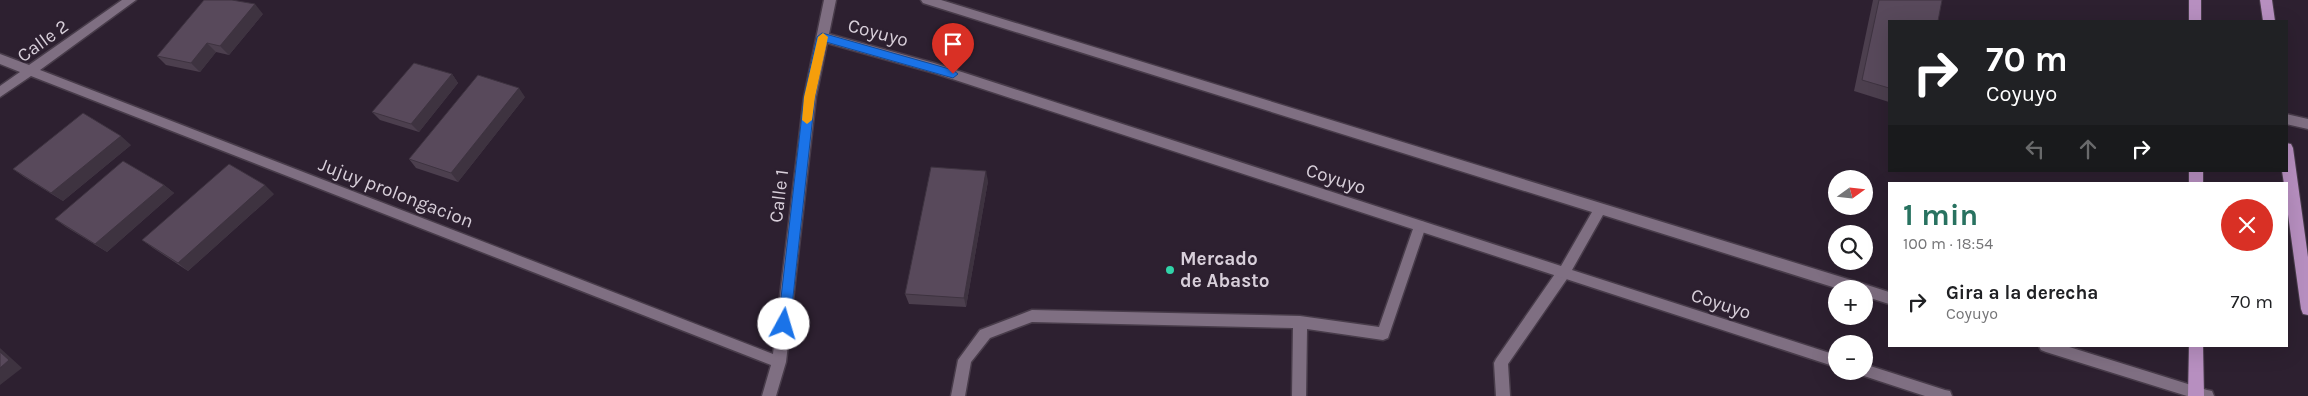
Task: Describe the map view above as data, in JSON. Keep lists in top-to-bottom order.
{
  "streets": {
    "street": [
      "Coyuyo",
      "Calle 2",
      "Jujuy prolongacion",
      "Calle 1"
    ]
  },
  "crossings": [
    ["Coyuyo", "Calle 1"],
    ["Calle 2", "Jujuy prolongacion"],
    ["Jujuy prolongacion", "Calle 1"]
  ],
  "places": ["Mercado de Abasto"],
  "north": "right",
  "page": {
    "turn": ["70 m", "Coyuyo"],
    "map_buttons": ["+", "−"],
    "heading": ["1 min", "100 m · 18:54"],
    "list": [
      {
        "name": "Gira a la derecha",
        "note": "Coyuyo",
        "value": "70 m"
      }
    ]
  }
}
